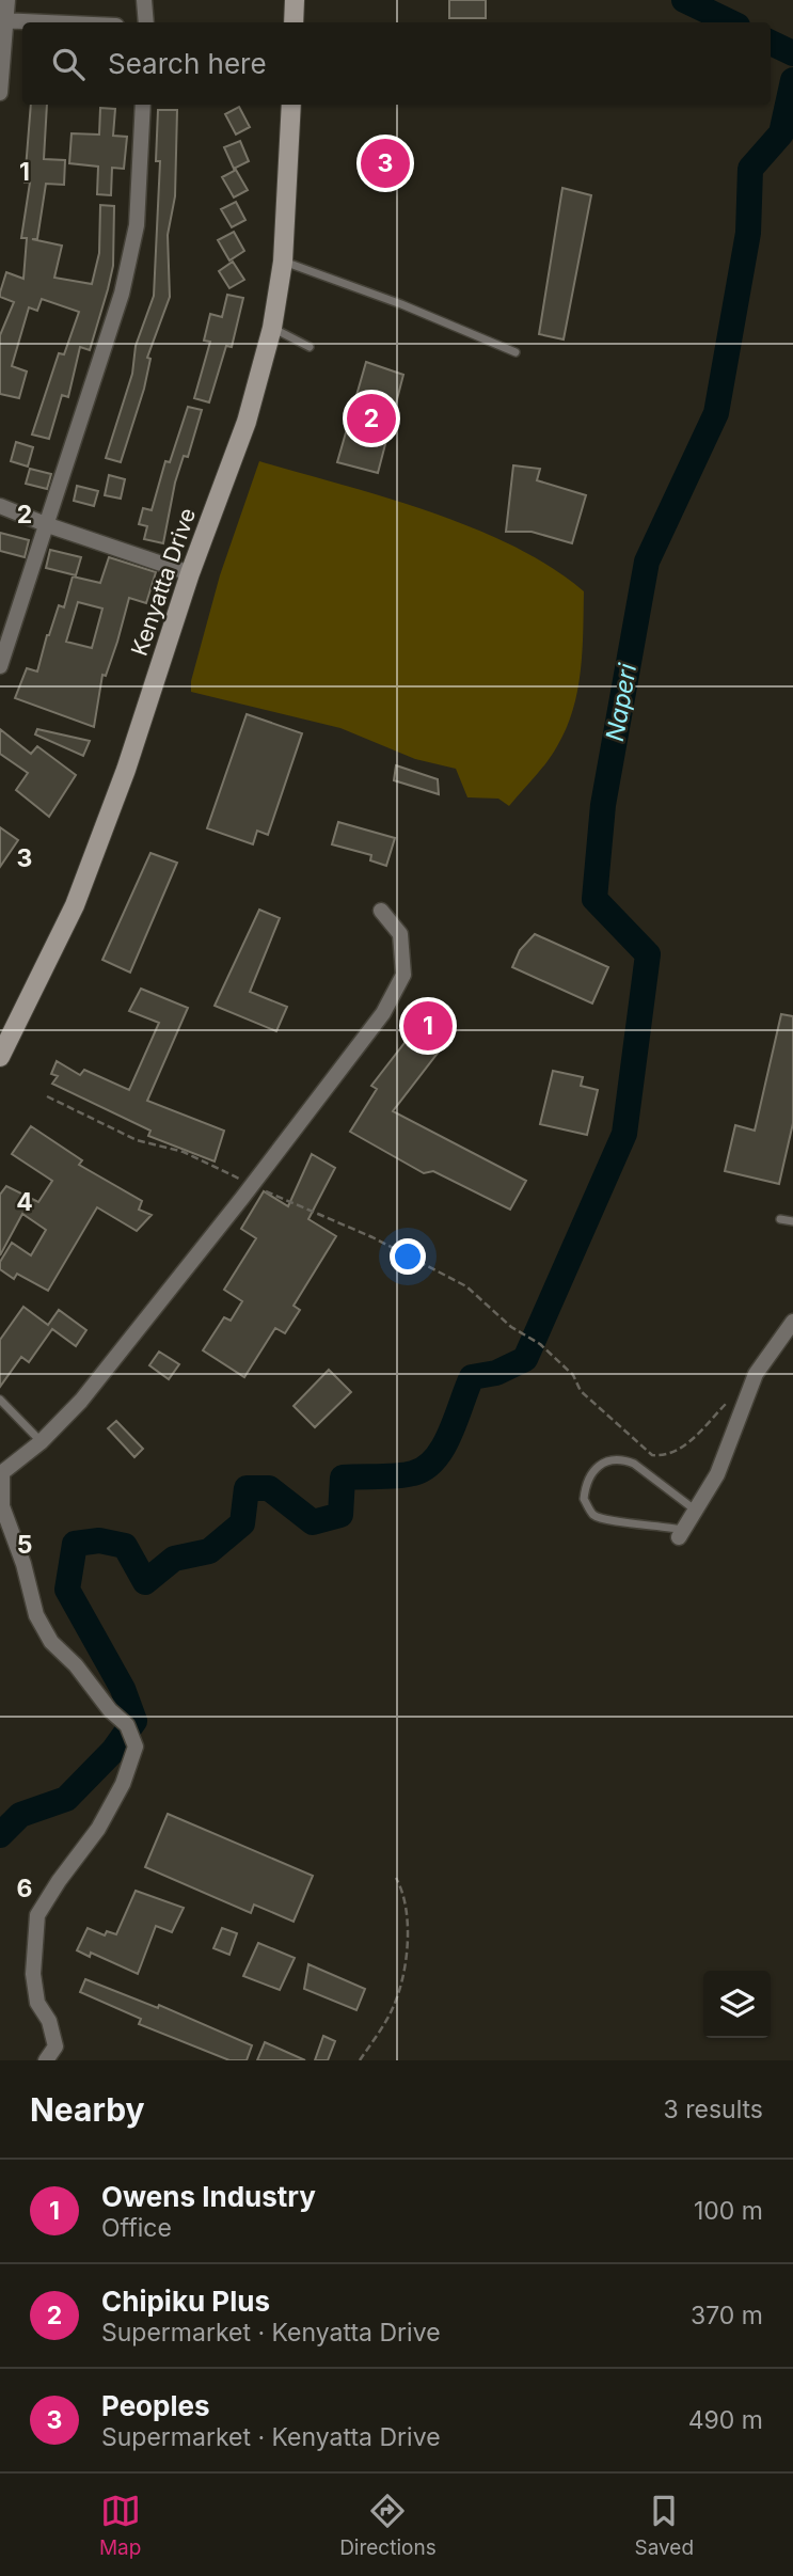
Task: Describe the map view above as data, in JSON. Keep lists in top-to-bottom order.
{
  "streets": {
    "main road": ["Kenyatta Drive"]
  },
  "water": ["Naperi"],
  "page": {
    "search": "Search here",
    "pins": ["3", "2", "1"],
    "heading": ["Nearby", "3 results"],
    "list": [
      {
        "mark": "1",
        "name": "Owens Industry",
        "note": "Office",
        "value": "100 m"
      },
      {
        "mark": "2",
        "name": "Chipiku Plus",
        "note": "Supermarket · Kenyatta Drive",
        "value": "370 m"
      },
      {
        "mark": "3",
        "name": "Peoples",
        "note": "Supermarket · Kenyatta Drive",
        "value": "490 m"
      }
    ],
    "nav": ["Map", "Directions", "Saved"]
  },
  "grid": {
    "rows": [
      "1",
      "2",
      "3",
      "4",
      "5",
      "6"
    ]
  }
}
